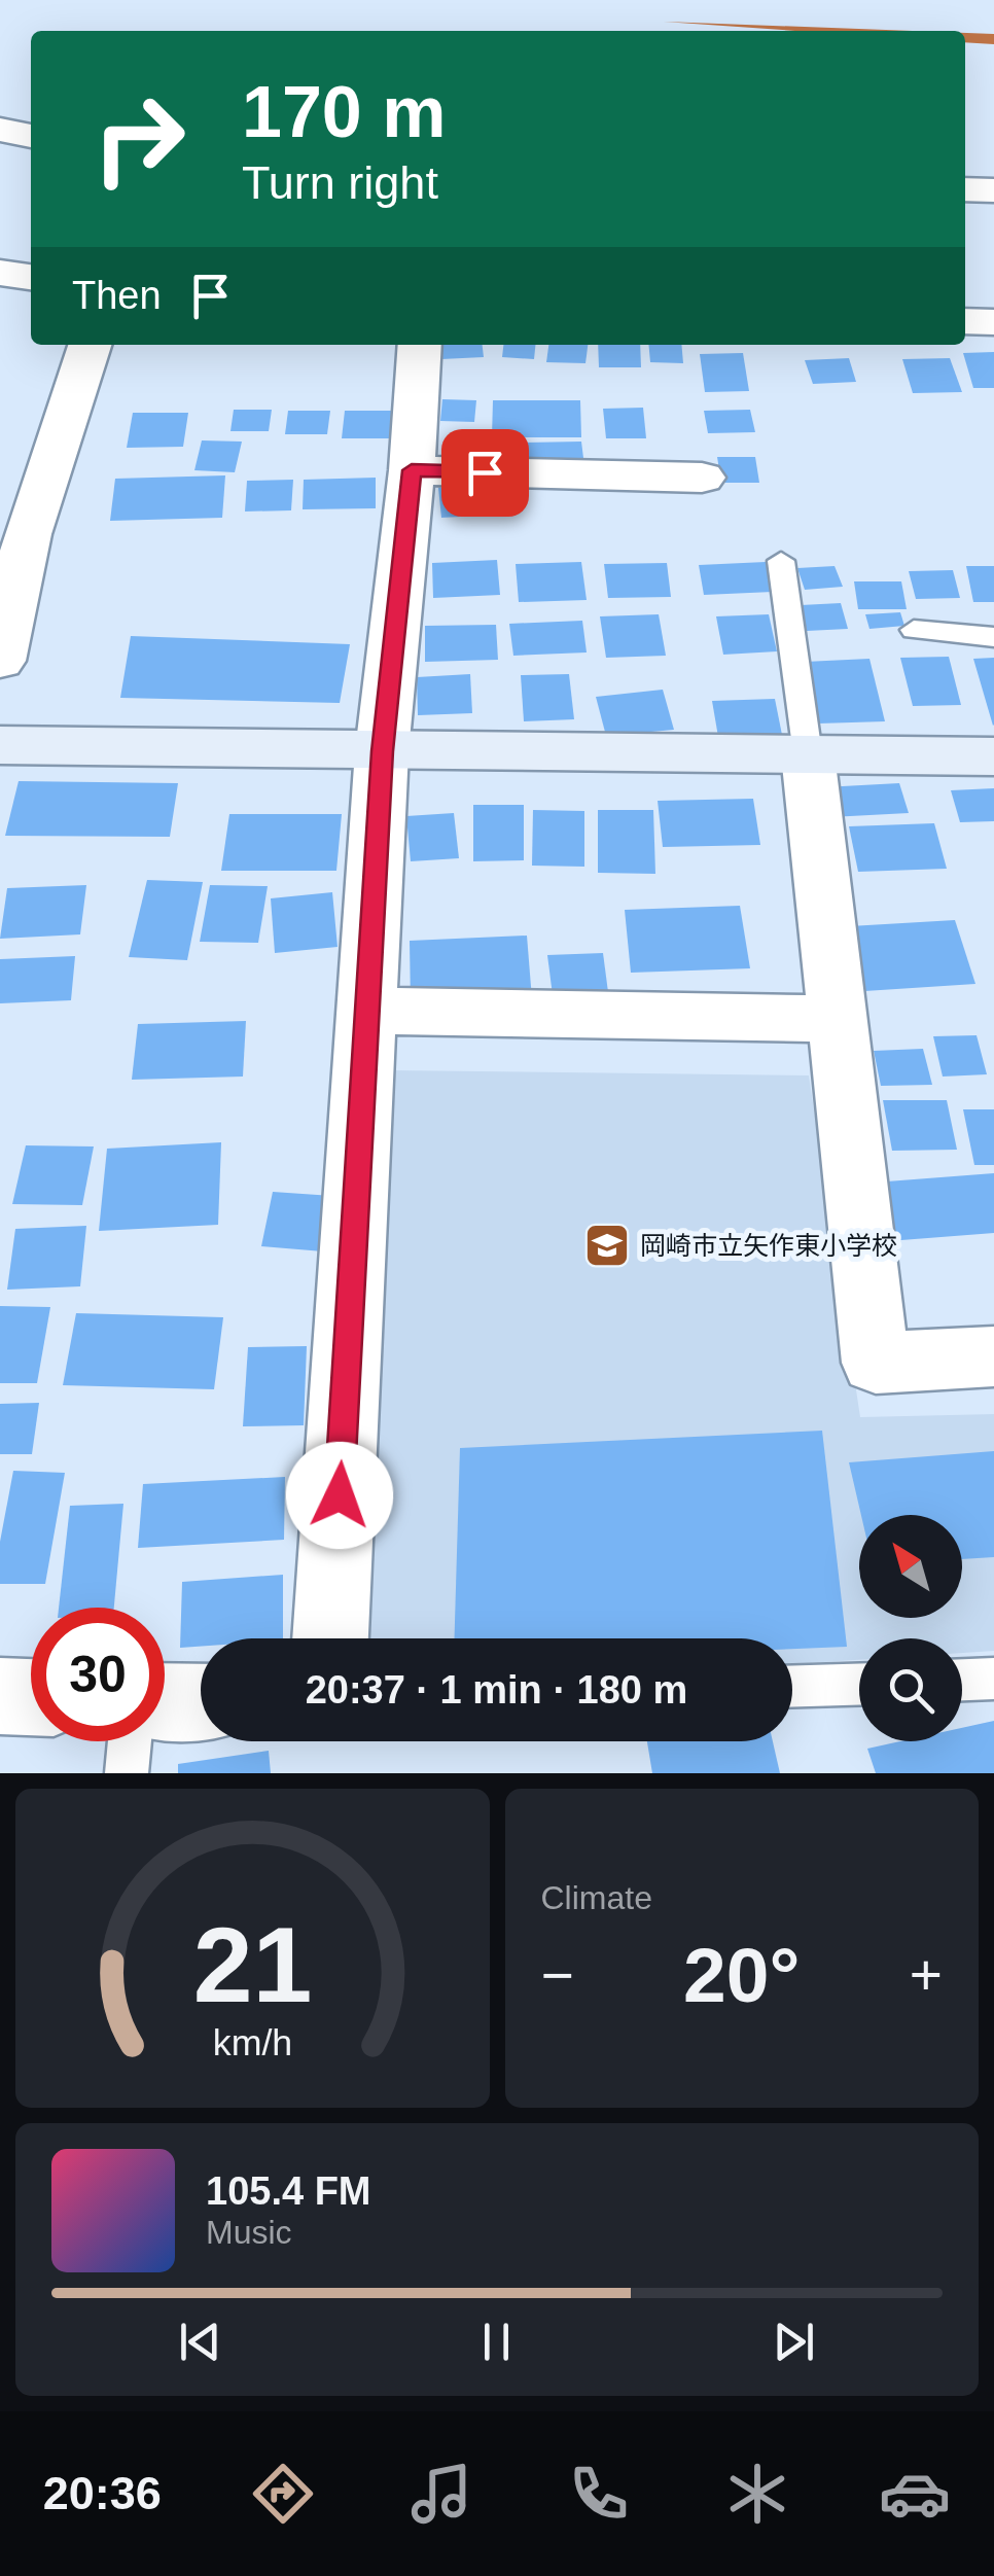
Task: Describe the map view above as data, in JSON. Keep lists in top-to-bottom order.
{
  "places": {
    "school or university": ["岡崎市立矢作東小学校"]
  },
  "north": "top left",
  "page": {
    "turn": ["170 m", "Turn right"],
    "then": "Then",
    "limit": "30",
    "trip": "20:37 · 1 min · 180 m",
    "tile": "Climate",
    "heat": ["−", "20°", "+"],
    "song": ["105.4 FM", "Music"],
    "tabs": "20:36",
    "gauge": ["21", "km/h"]
  }
}
